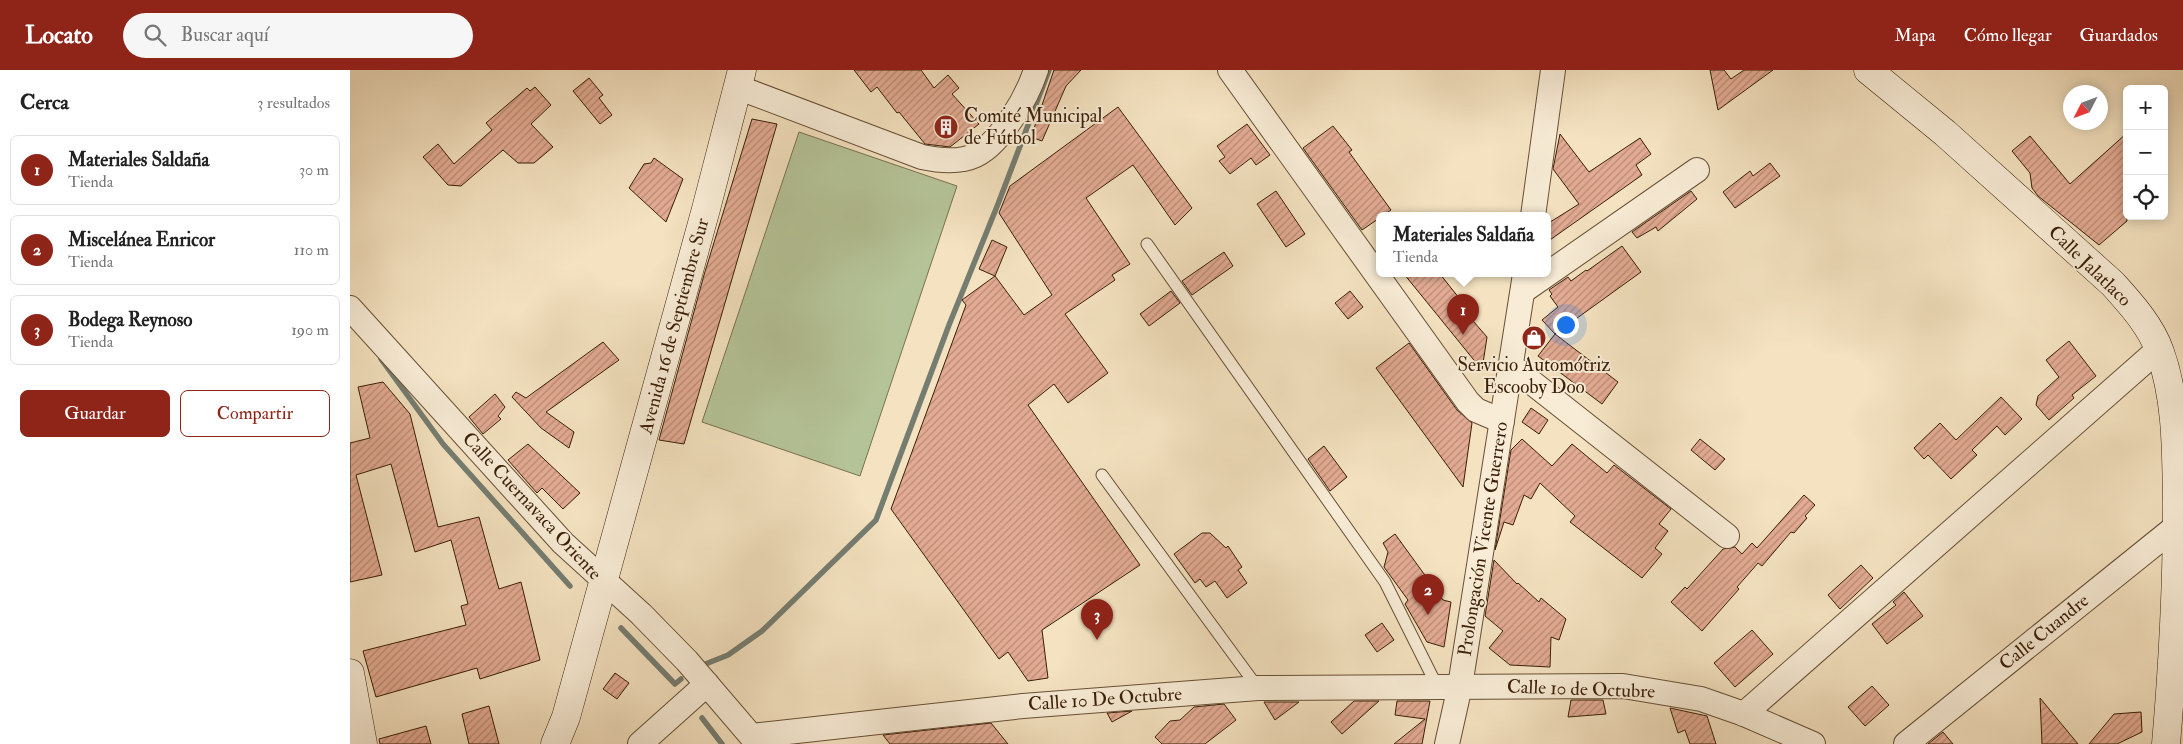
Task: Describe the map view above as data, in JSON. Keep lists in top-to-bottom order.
{
  "streets": {
    "main road": ["Calle Jalatlaco", "Avenida 16 de Septiembre Sur"],
    "street": [
      "Calle Cuernavaca Oriente",
      "Prolongación Vicente Guerrero",
      "Calle Cuandre",
      "Calle 10 de Octubre",
      "Calle 10 De Octubre"
    ]
  },
  "crossings": [
    ["Calle Jalatlaco", "Calle Cuandre"],
    ["Avenida 16 de Septiembre Sur", "Calle Cuernavaca Oriente"],
    ["Calle Cuernavaca Oriente", "Calle 10 De Octubre"],
    ["Prolongación Vicente Guerrero", "Calle 10 de Octubre"],
    ["Prolongación Vicente Guerrero", "Calle 10 De Octubre"],
    ["Calle 10 de Octubre", "Calle 10 De Octubre"]
  ],
  "places": {
    "building": ["Comité Municipal de Fútbol"],
    "shop": ["Servicio Automótriz Escooby Doo"]
  },
  "north": "bottom left",
  "page": {
    "header": "Locato",
    "search": "Buscar aquí",
    "nav": ["Mapa", "Cómo llegar", "Guardados"],
    "heading": ["Cerca", "3 resultados"],
    "map_buttons": ["+", "−"],
    "list": [
      {
        "mark": "1",
        "name": "Materiales Saldaña",
        "note": "Tienda",
        "value": "30 m"
      },
      {
        "mark": "2",
        "name": "Miscelánea Enricor",
        "note": "Tienda",
        "value": "110 m"
      },
      {
        "mark": "3",
        "name": "Bodega Reynoso",
        "note": "Tienda",
        "value": "190 m"
      }
    ],
    "popup": ["Materiales Saldaña", "Tienda"],
    "pins": ["1", "2", "3"],
    "buttons": ["Guardar", "Compartir"]
  }
}
